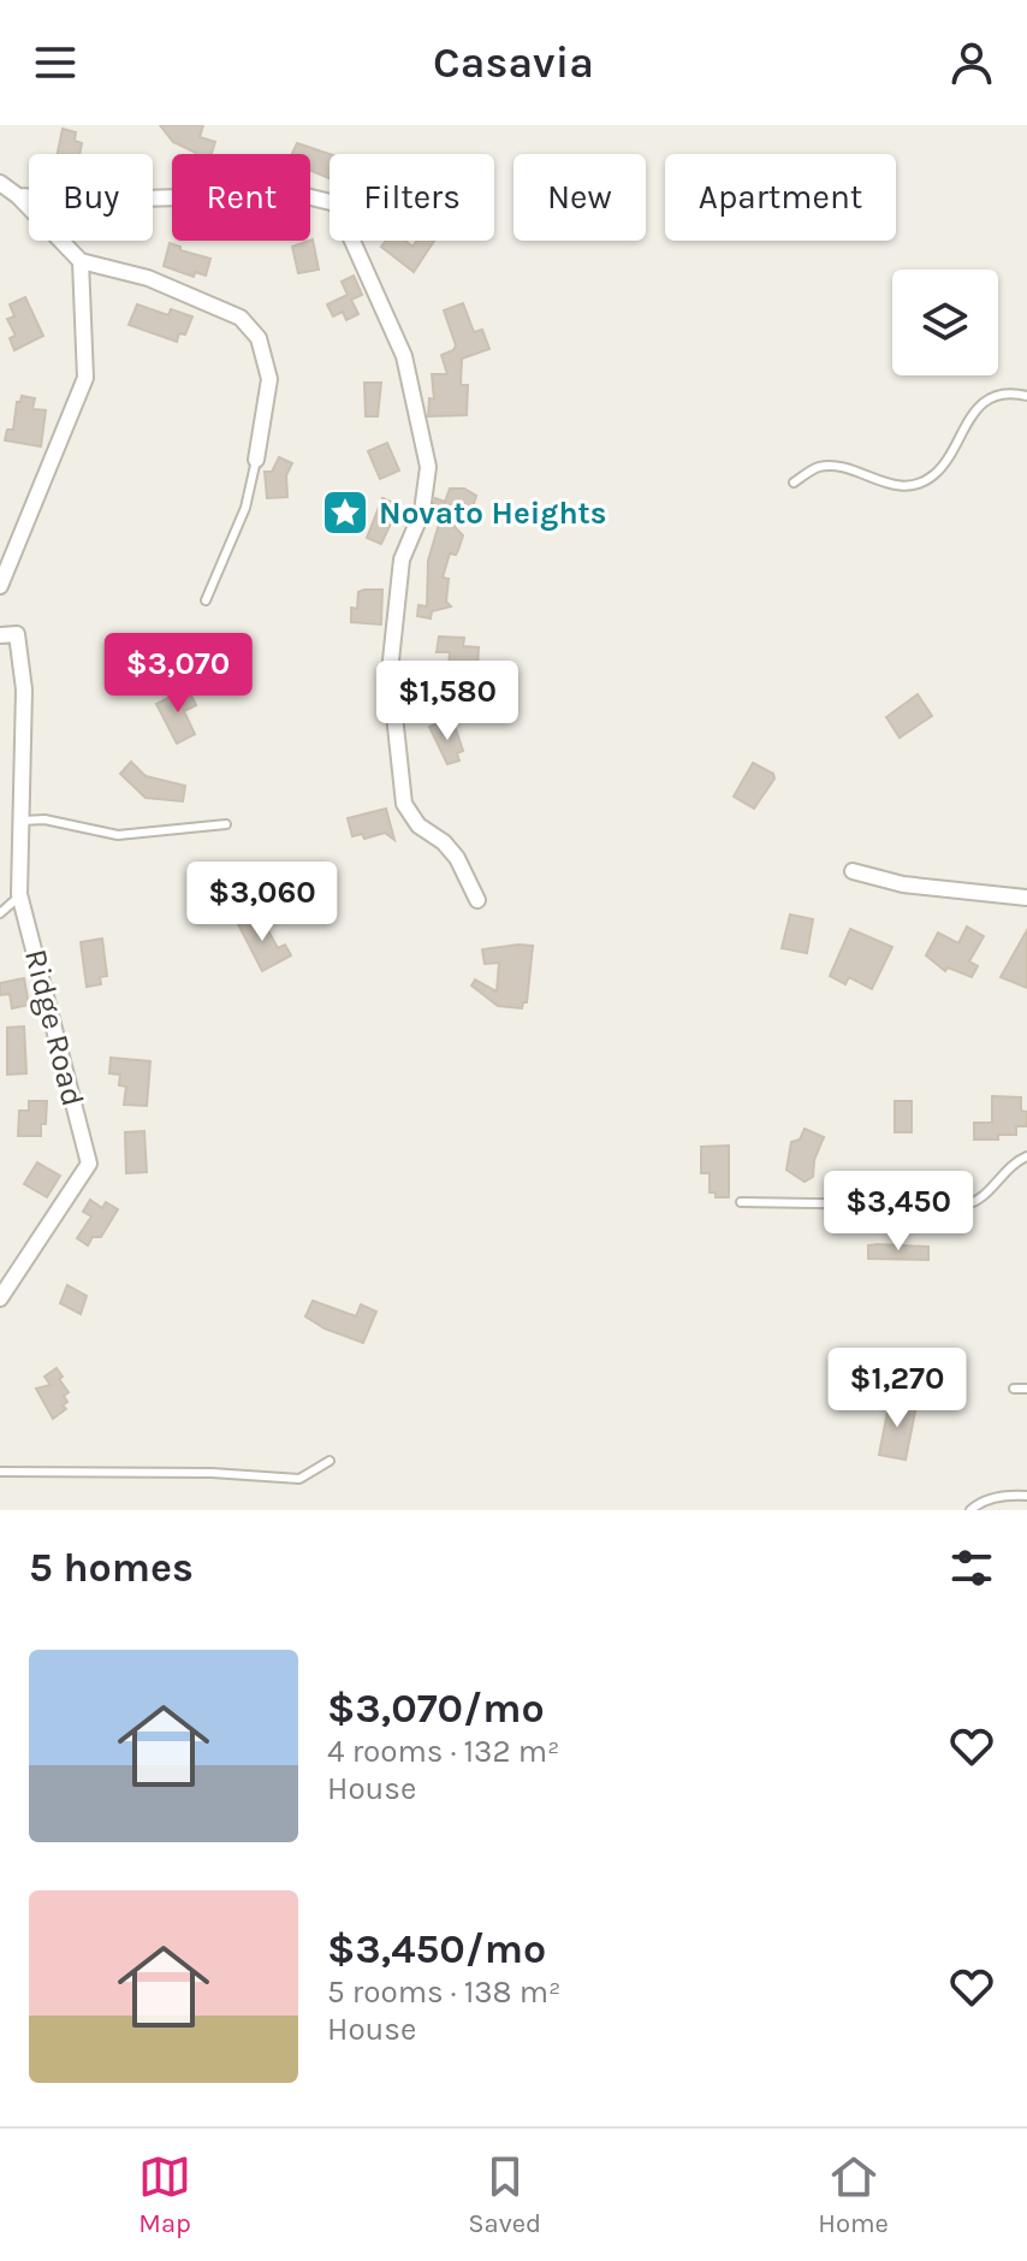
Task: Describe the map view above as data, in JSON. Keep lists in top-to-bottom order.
{
  "streets": {
    "street": ["Ridge Road"]
  },
  "places": {
    "place": ["Novato Heights"]
  },
  "page": {
    "header": "Casavia",
    "chip": [
      "Buy",
      "Rent",
      "Filters",
      "New",
      "Apartment"
    ],
    "price": [
      "$3,070",
      "$1,580",
      "$3,060",
      "$3,450",
      "$1,270"
    ],
    "heading": "5 homes",
    "list": [
      {
        "name": "$3,070/mo",
        "note": "4 rooms · 132 m² · House"
      },
      {
        "name": "$3,450/mo",
        "note": "5 rooms · 138 m² · House"
      }
    ],
    "tabs": ["Map", "Saved", "Home"]
  }
}
